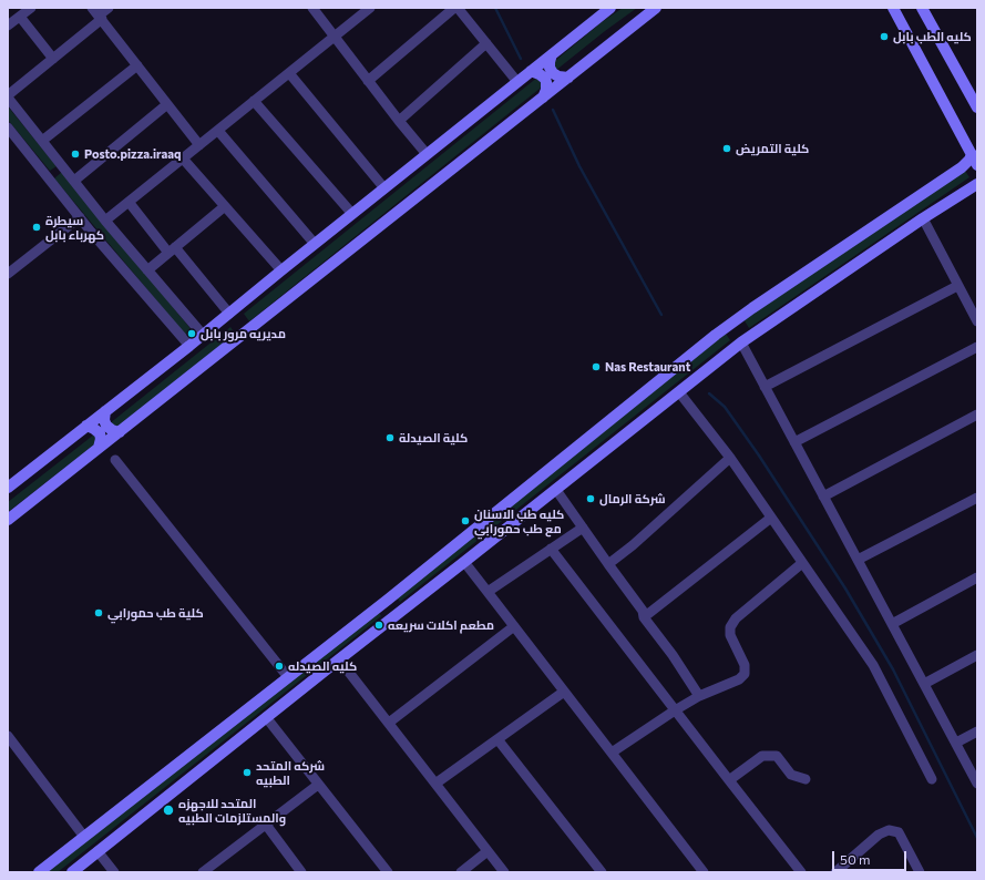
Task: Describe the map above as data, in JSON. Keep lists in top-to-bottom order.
{
  "places": [
    "كليه الطب بابل",
    "كلية التمريض",
    "Posto.pizza.iraaq",
    "سيطرة كهرباء بابل",
    "مديريه مرور بابل",
    "Nas Restaurant",
    "كلية الصيدلة",
    "شركة الرمال",
    "كليه طب الاسنان مع طب حمورابي",
    "كلية طب حمورابي",
    "مطعم اكلات سريعه",
    "كليه الصيدله",
    "شركه المتحد الطبيه",
    "المتحد للاجهزه والمستلزمات الطبيه"
  ],
  "scale_bar": "50 m"
}
